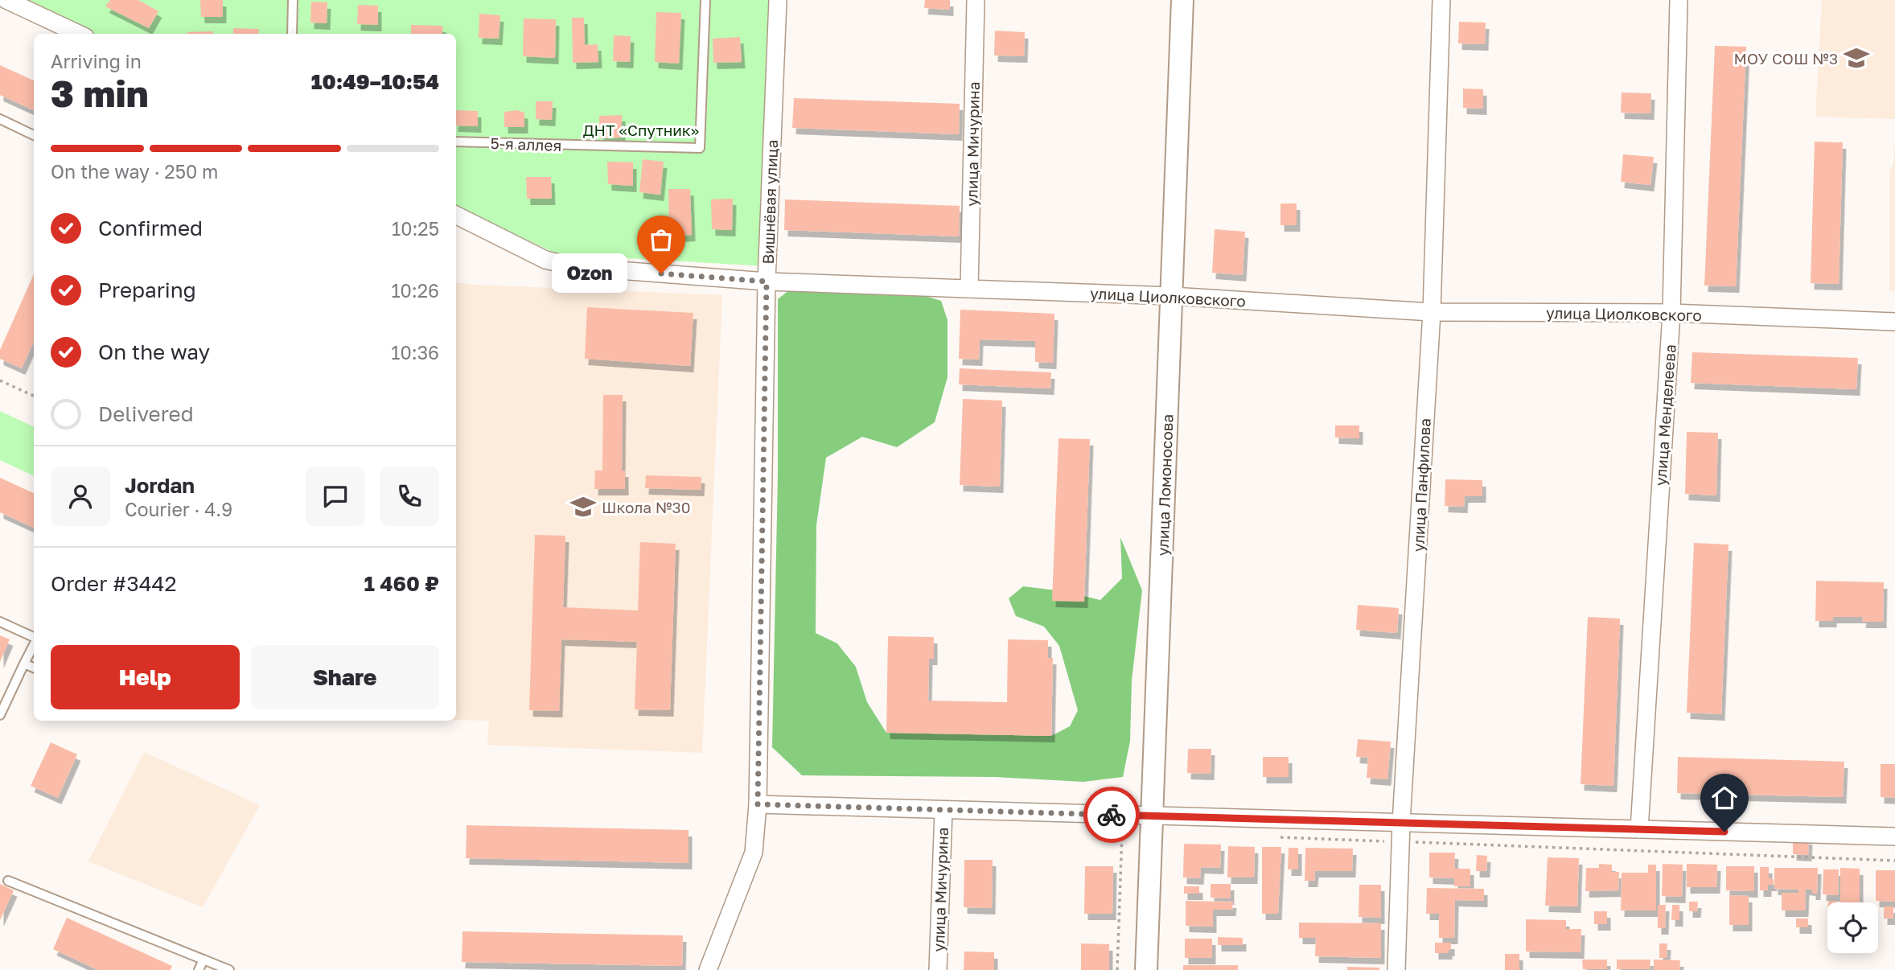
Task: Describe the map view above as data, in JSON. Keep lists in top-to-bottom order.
{
  "streets": {
    "street": [
      "улица Мичурина",
      "Вишнёвая улица",
      "улица Циолковского",
      "улица Менделеева",
      "улица Ломоносова",
      "улица Панфилова"
    ],
    "lane": ["5-я аллея"]
  },
  "crossings": [
    ["улица Мичурина", "улица Циолковского"],
    ["Вишнёвая улица", "улица Циолковского"],
    ["улица Циолковского", "улица Менделеева"],
    ["улица Циолковского", "улица Ломоносова"],
    ["улица Циолковского", "улица Панфилова"]
  ],
  "parks": ["ДНТ «Спутник»"],
  "places": {
    "school or university": ["МОУ СОШ №3", "Школа №30"],
    "other": ["Ozon"]
  },
  "page": {
    "heading": ["3 min", "Arriving in", "10:49–10:54"],
    "panel": [
      "Jordan",
      "Courier · 4.9",
      "Order #3442",
      "1 460 ₽"
    ],
    "bar": "On the way · 250 m",
    "list": [
      ["Confirmed", "10:25"],
      ["Preparing", "10:26"],
      ["On the way", "10:36"],
      "Delivered"
    ],
    "bubble": "Ozon",
    "buttons": ["Help", "Share"]
  }
}
